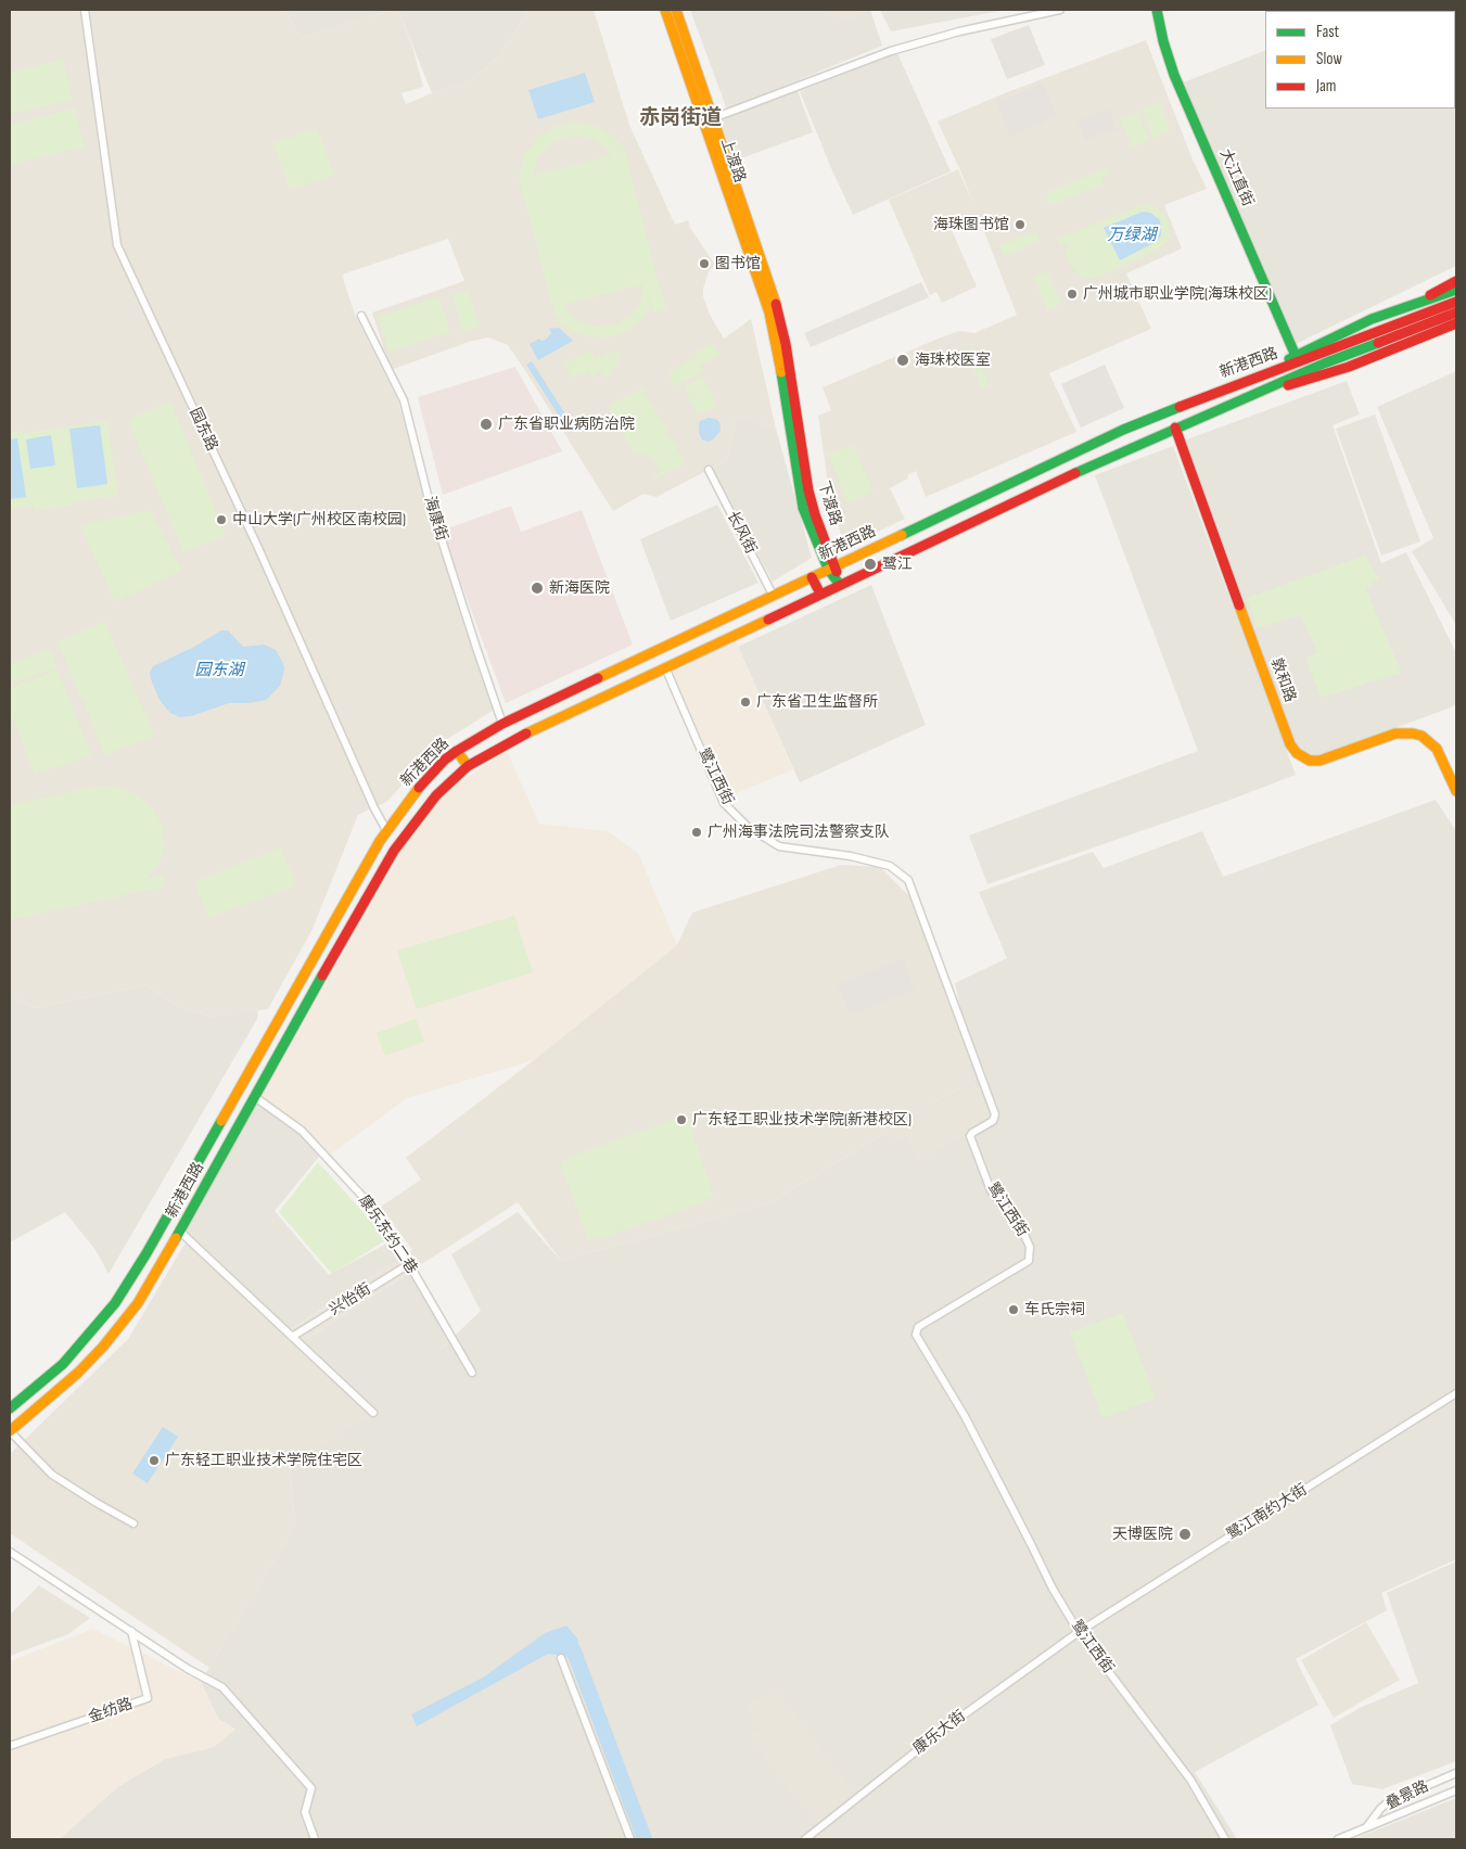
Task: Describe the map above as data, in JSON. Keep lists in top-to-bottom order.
{
  "streets": {
    "main road": [
      "上渡路",
      "大江直街",
      "新港西路",
      "下渡路",
      "敦和路"
    ],
    "street": [
      "园东路",
      "海康街",
      "长风街",
      "鹭江西街",
      "康乐东约二巷",
      "兴怡街",
      "鹭江南约大街",
      "金纺路",
      "康乐大街",
      "叠景路"
    ]
  },
  "crossings": [
    ["上渡路", "下渡路"],
    ["新港西路", "园东路"],
    ["新港西路", "下渡路"],
    ["新港西路", "海康街"],
    ["新港西路", "长风街"],
    ["新港西路", "敦和路"],
    ["新港西路", "鹭江西街"],
    ["新港西路", "康乐东约二巷"],
    ["鹭江西街", "鹭江南约大街"],
    ["鹭江西街", "康乐大街"],
    ["康乐东约二巷", "兴怡街"],
    ["鹭江南约大街", "康乐大街"]
  ],
  "districts": ["赤岗街道"],
  "water": ["万绿湖", "园东湖"],
  "places": [
    "海珠图书馆",
    "图书馆",
    "广州城市职业学院(海珠校区)",
    "海珠校医室",
    "广东省职业病防治院",
    "中山大学(广州校区南校园)",
    "鹭江",
    "新海医院",
    "广东省卫生监督所",
    "广州海事法院司法警察支队",
    "广东轻工职业技术学院(新港校区)",
    "车氏宗祠",
    "广东轻工职业技术学院住宅区",
    "天博医院"
  ],
  "legend": ["Fast", "Slow", "Jam"]
}
